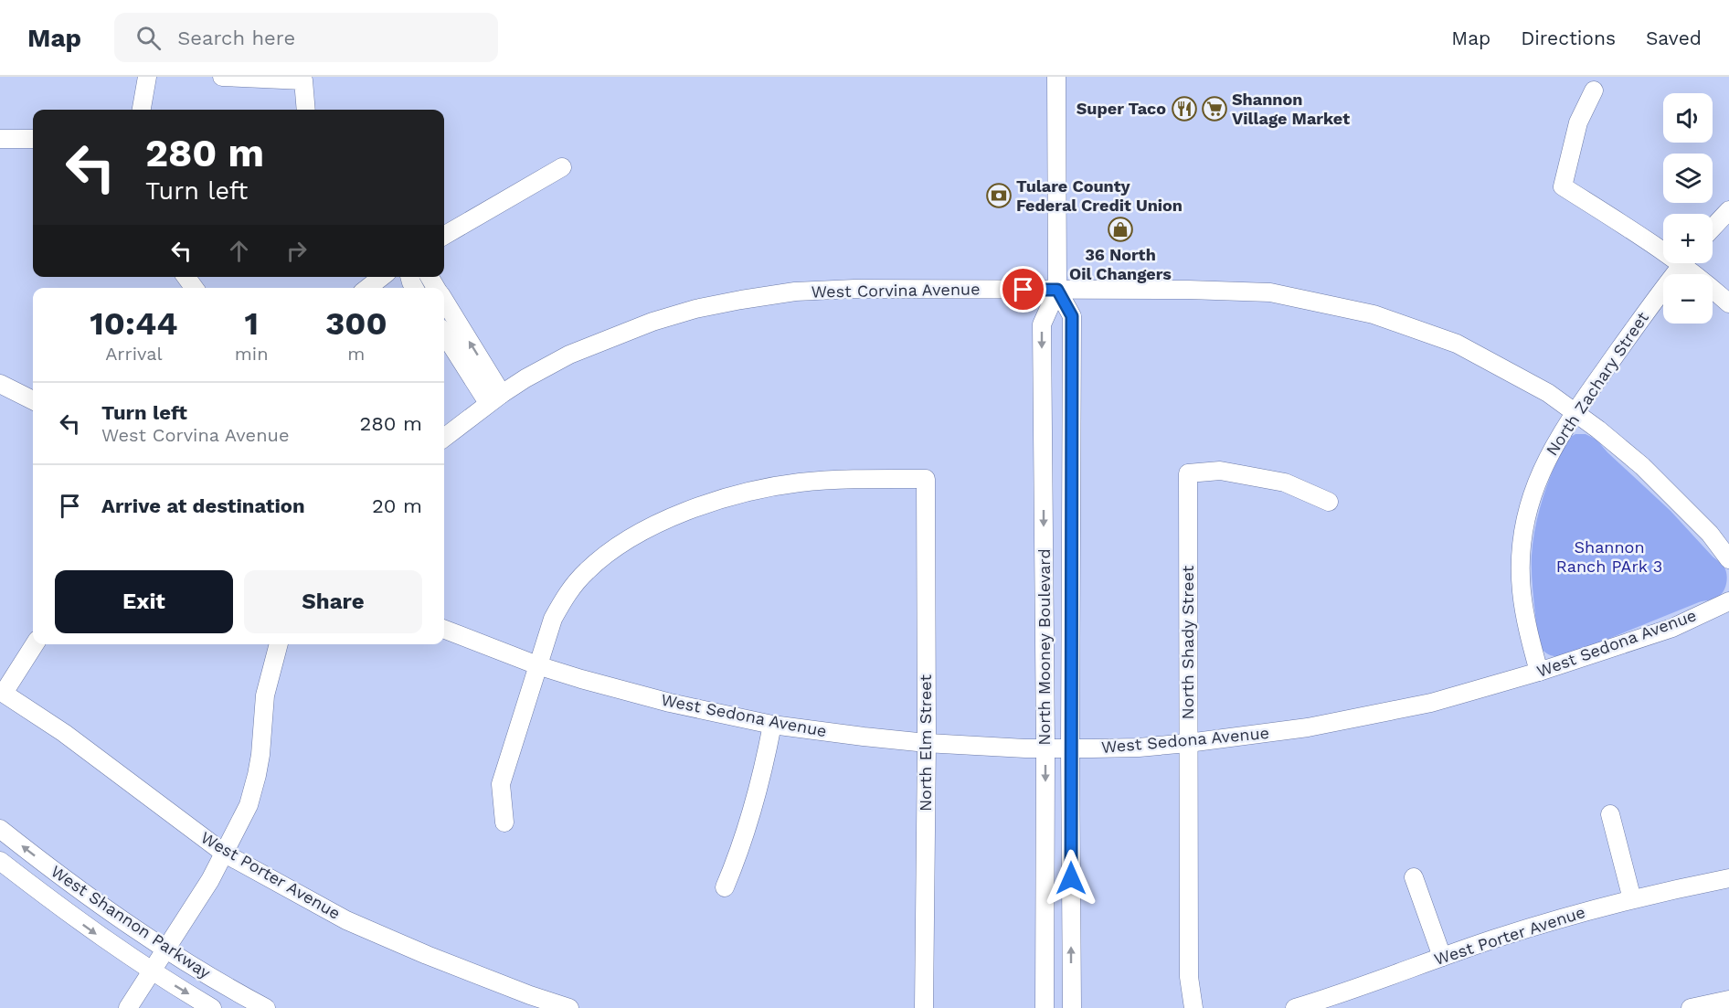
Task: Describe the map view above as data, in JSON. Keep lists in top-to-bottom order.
{
  "streets": {
    "street": [
      "West Corvina Avenue",
      "North Zachary Street",
      "North Shady Street",
      "West Sedona Avenue",
      "North Mooney Boulevard",
      "North Elm Street",
      "West Porter Avenue",
      "West Shannon Parkway"
    ]
  },
  "crossings": [
    ["West Corvina Avenue", "North Zachary Street"],
    ["West Corvina Avenue", "North Mooney Boulevard"],
    ["North Zachary Street", "West Sedona Avenue"],
    ["North Shady Street", "West Sedona Avenue"],
    ["West Sedona Avenue", "North Mooney Boulevard"],
    ["West Sedona Avenue", "North Elm Street"]
  ],
  "parks": ["Shannon Ranch PArk 3"],
  "places": {
    "restaurant": ["Super Taco"],
    "supermarket": ["Shannon Village Market"],
    "bank": ["Tulare County Federal Credit Union"],
    "shop": ["36 North Oil Changers"]
  },
  "page": {
    "header": "Map",
    "search": "Search here",
    "nav": ["Map", "Directions", "Saved"],
    "map_buttons": ["+", "−"],
    "turn": ["280 m", "Turn left"],
    "eta": [
      "10:44",
      "Arrival",
      "1",
      "min",
      "300",
      "m"
    ],
    "list": [
      {
        "name": "Turn left",
        "note": "West Corvina Avenue",
        "value": "280 m"
      },
      {
        "name": "Arrive at destination",
        "value": "20 m"
      }
    ],
    "buttons": ["Exit", "Share"]
  }
}
